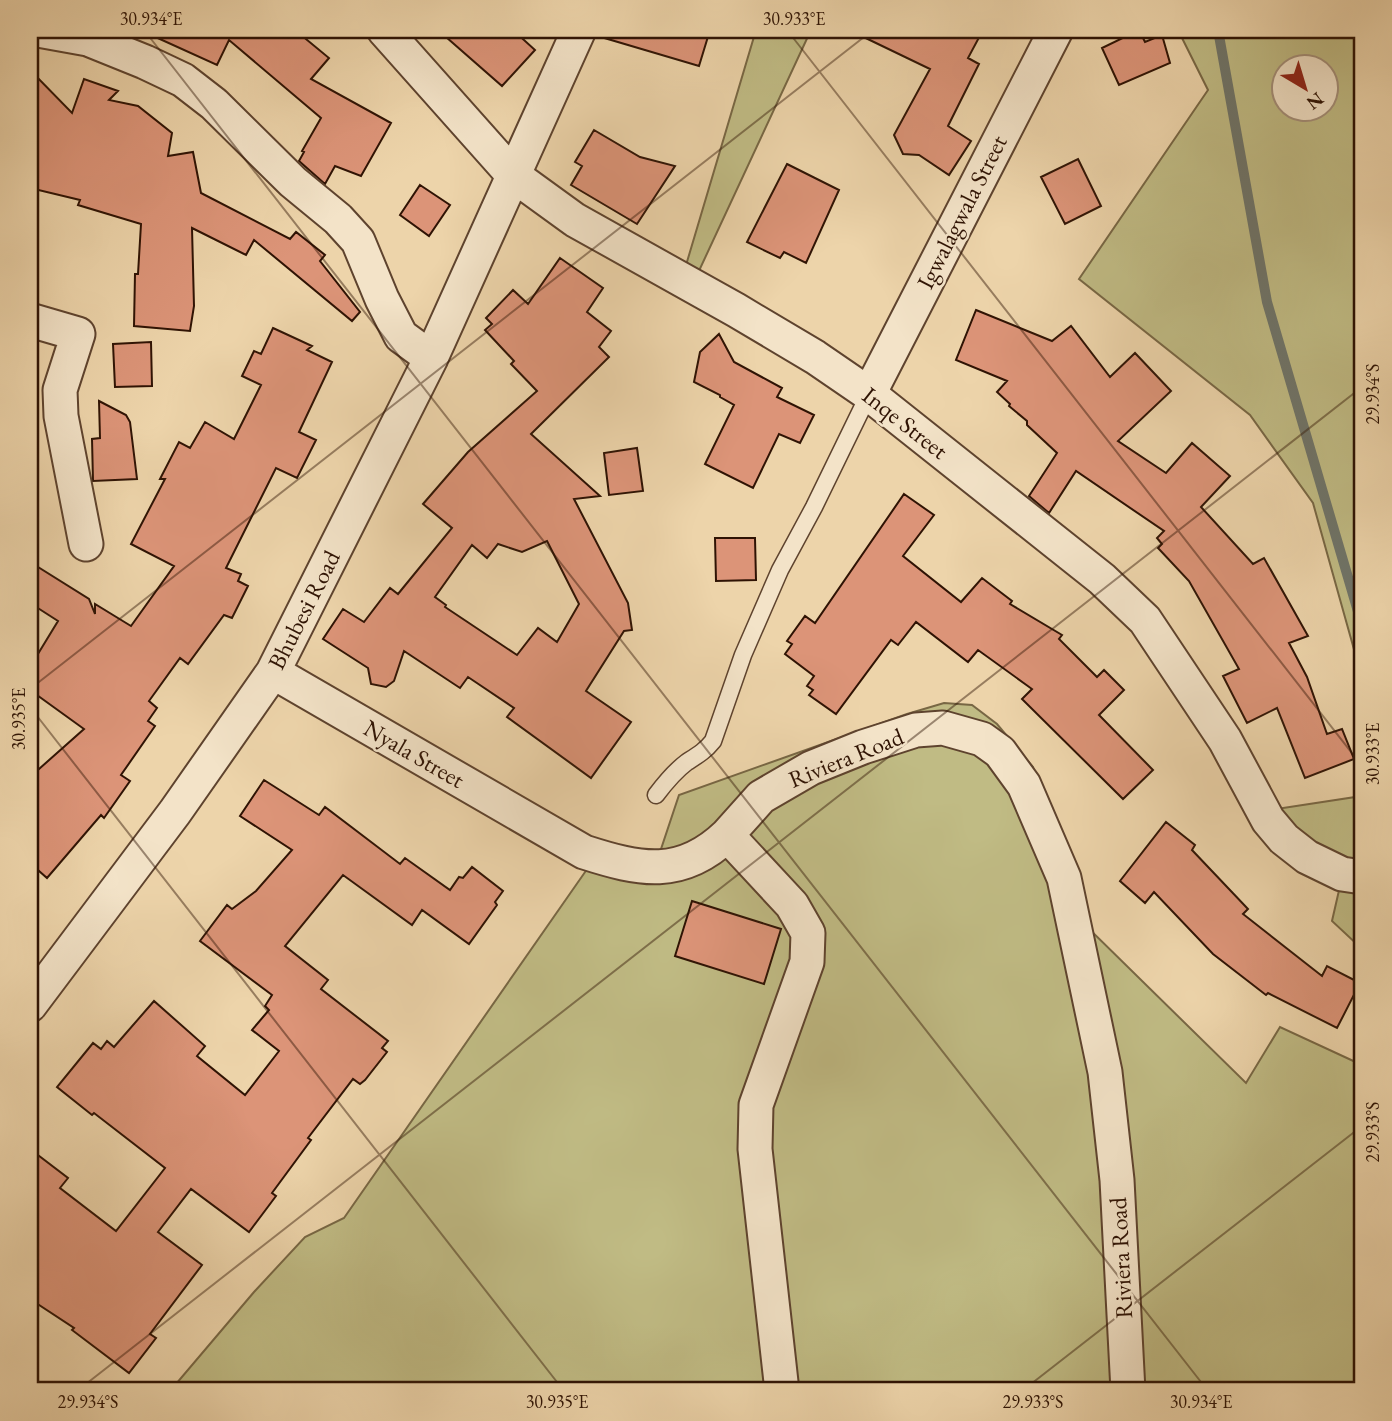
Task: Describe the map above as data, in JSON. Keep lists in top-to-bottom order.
{
  "streets": {
    "street": [
      "Igwalagwala Street",
      "Inqe Street",
      "Bhubesi Road",
      "Nyala Street",
      "Riviera Road"
    ]
  },
  "crossings": [
    ["Igwalagwala Street", "Inqe Street"],
    ["Inqe Street", "Bhubesi Road"],
    ["Bhubesi Road", "Nyala Street"],
    ["Nyala Street", "Riviera Road"]
  ],
  "north": "bottom right",
  "coordinates": [
    "30.934°E",
    "30.933°E",
    "29.934°S",
    "30.935°E",
    "29.933°S"
  ]
}
